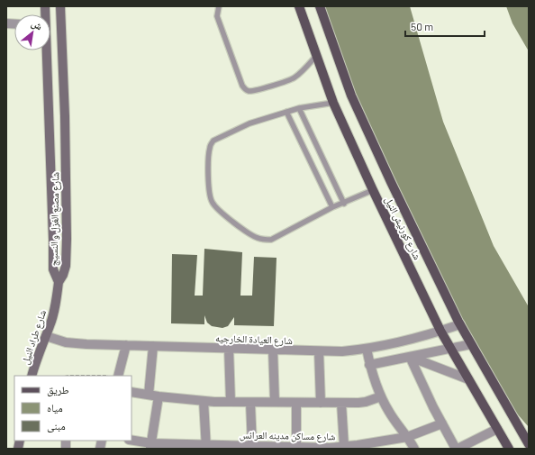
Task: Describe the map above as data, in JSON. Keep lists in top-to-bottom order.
{
  "streets": {
    "main road": ["شارع مصنع الغزل و النسيج", "شارع كورنيش النيل", "شارع طراد النيل"],
    "street": ["شارع العيادة الخارجيه", "شارع مساكن مدينه العرائس"]
  },
  "crossings": [
    ["شارع مصنع الغزل و النسيج", "شارع طراد النيل"],
    ["شارع كورنيش النيل", "شارع العيادة الخارجيه"],
    ["شارع طراد النيل", "شارع العيادة الخارجيه"]
  ],
  "legend": ["طريق", "مياه", "مبنى"],
  "scale_bar": "50 m",
  "north": "top right"
}
